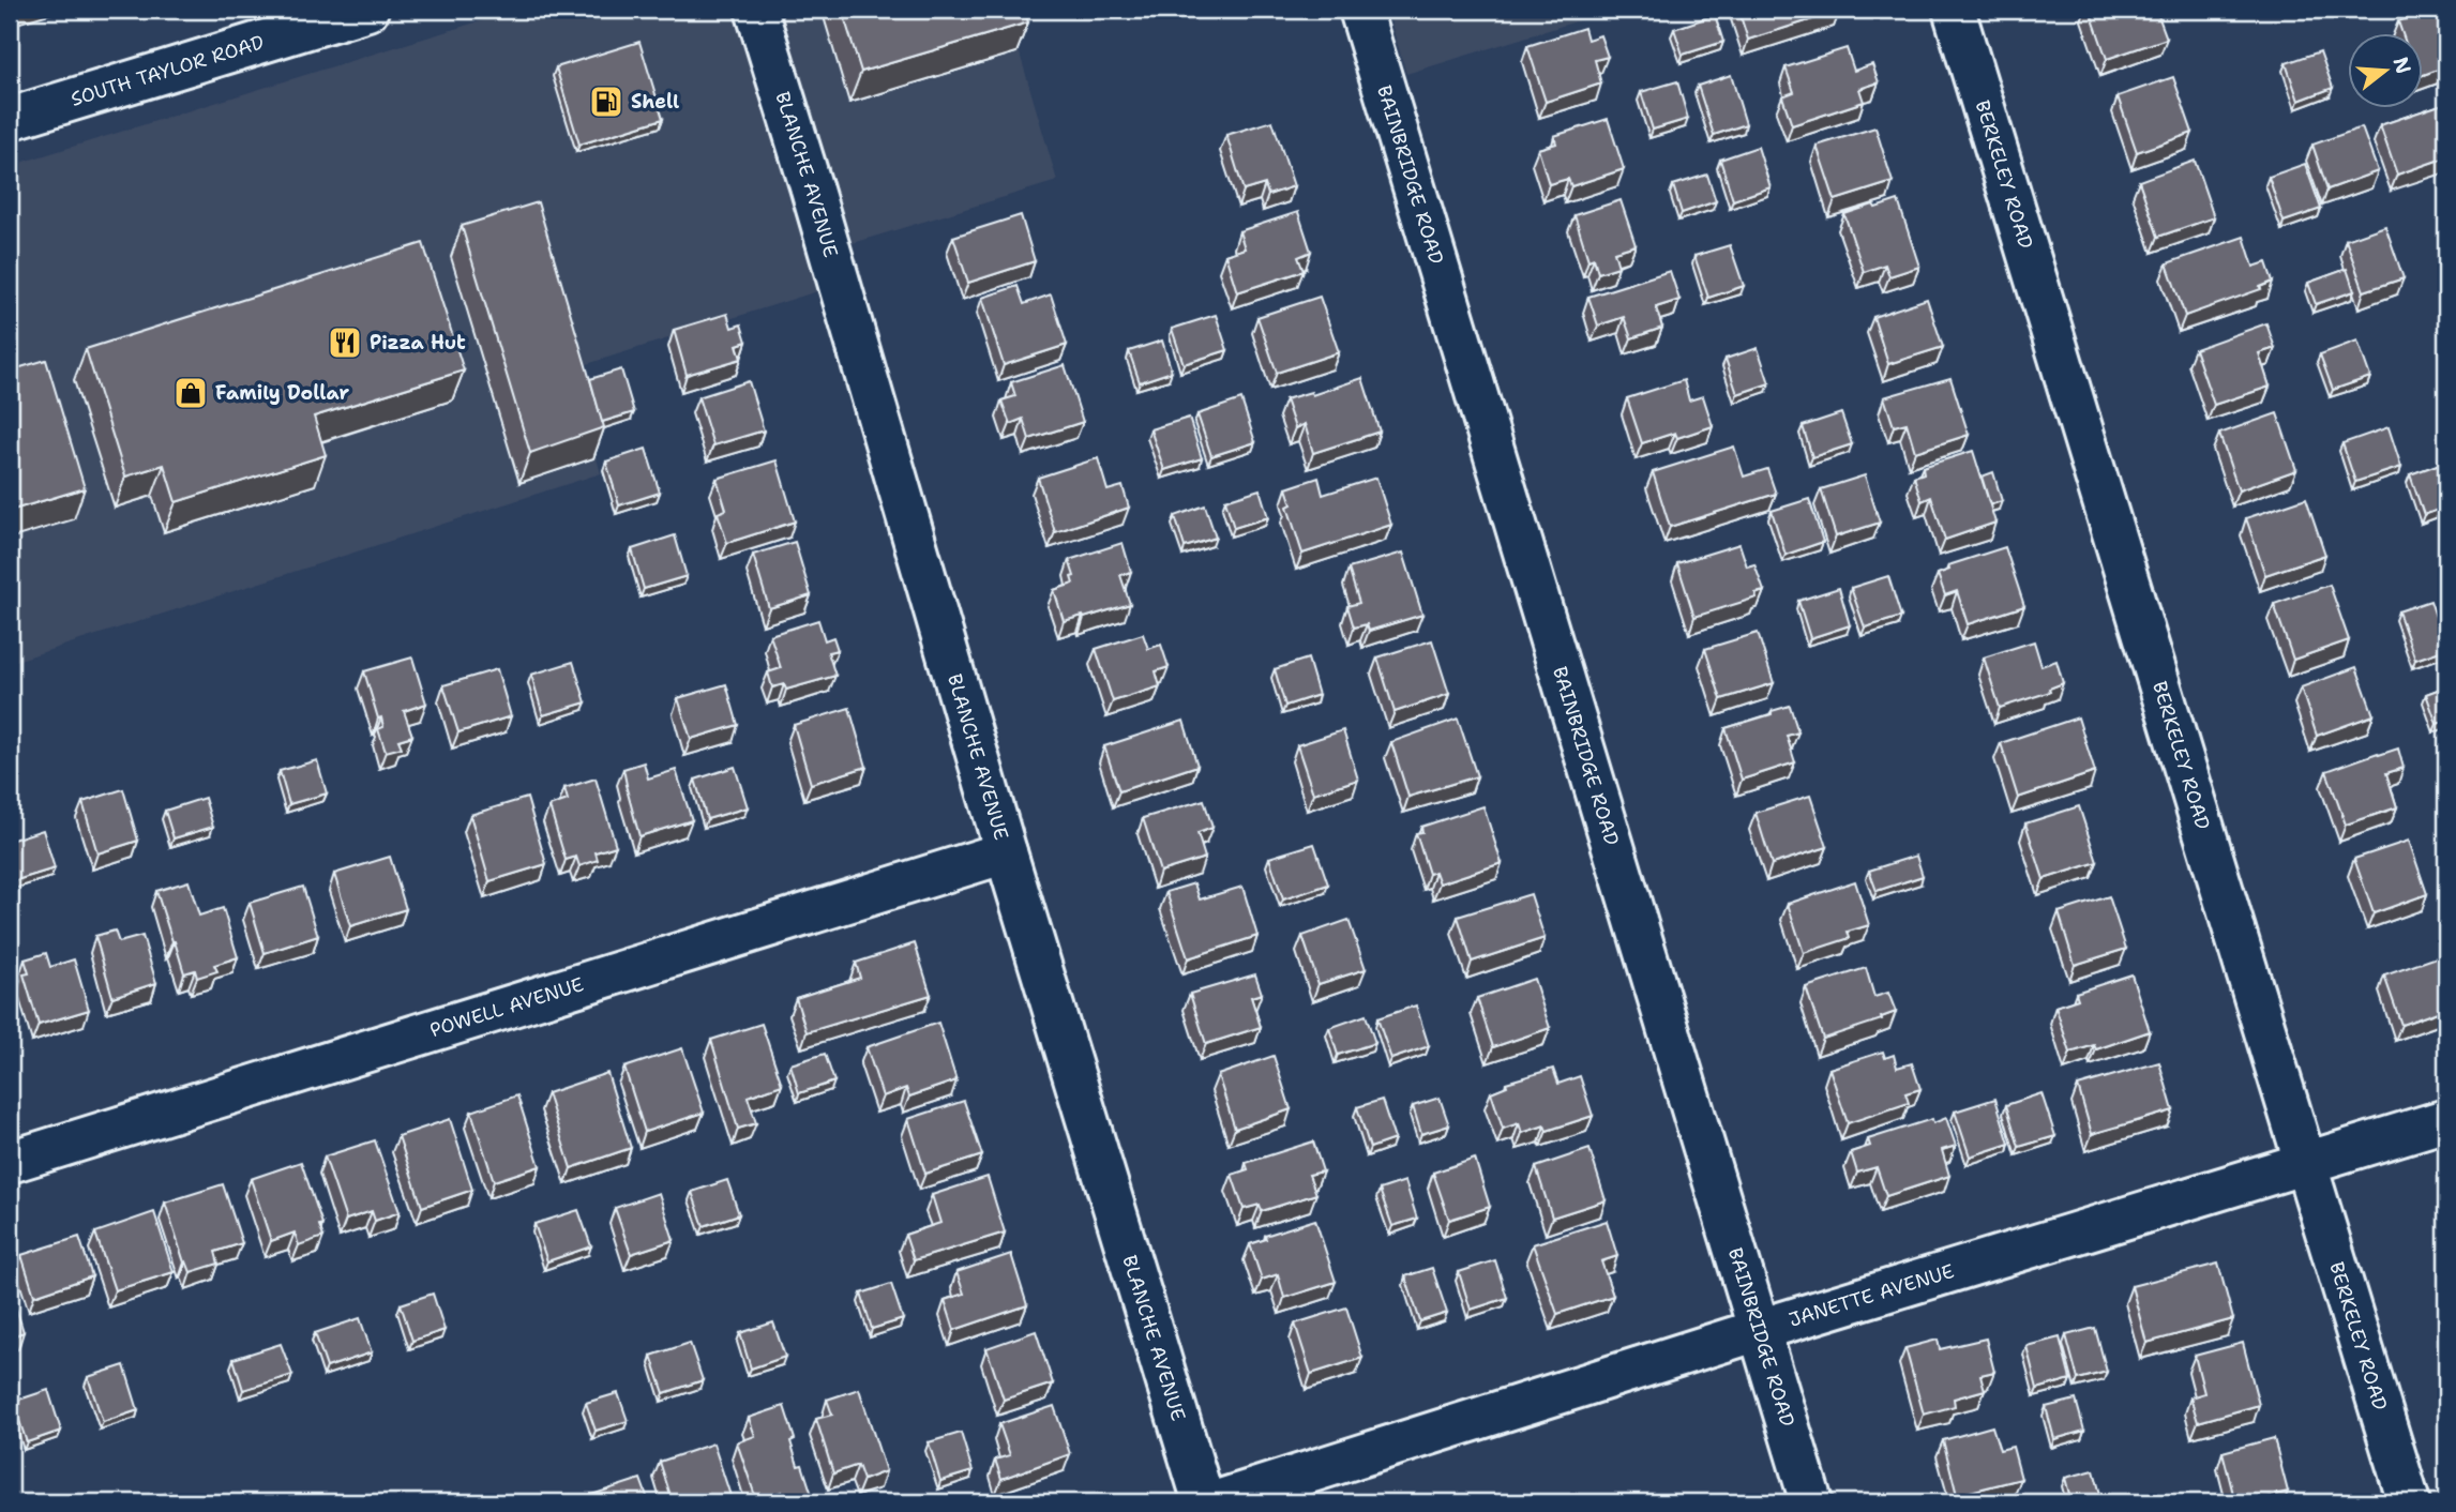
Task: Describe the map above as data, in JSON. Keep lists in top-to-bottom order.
{
  "streets": {
    "street": [
      "SOUTH TAYLOR ROAD",
      "BLANCHE AVENUE",
      "BAINBRIDGE ROAD",
      "BERKELEY ROAD",
      "POWELL AVENUE",
      "JANETTE AVENUE"
    ]
  },
  "crossings": [
    ["BLANCHE AVENUE", "POWELL AVENUE"],
    ["BAINBRIDGE ROAD", "JANETTE AVENUE"],
    ["BERKELEY ROAD", "JANETTE AVENUE"]
  ],
  "places": {
    "fuel station": ["Shell"],
    "restaurant": ["Pizza Hut"],
    "shop": ["Family Dollar"]
  },
  "north": "right"
}
